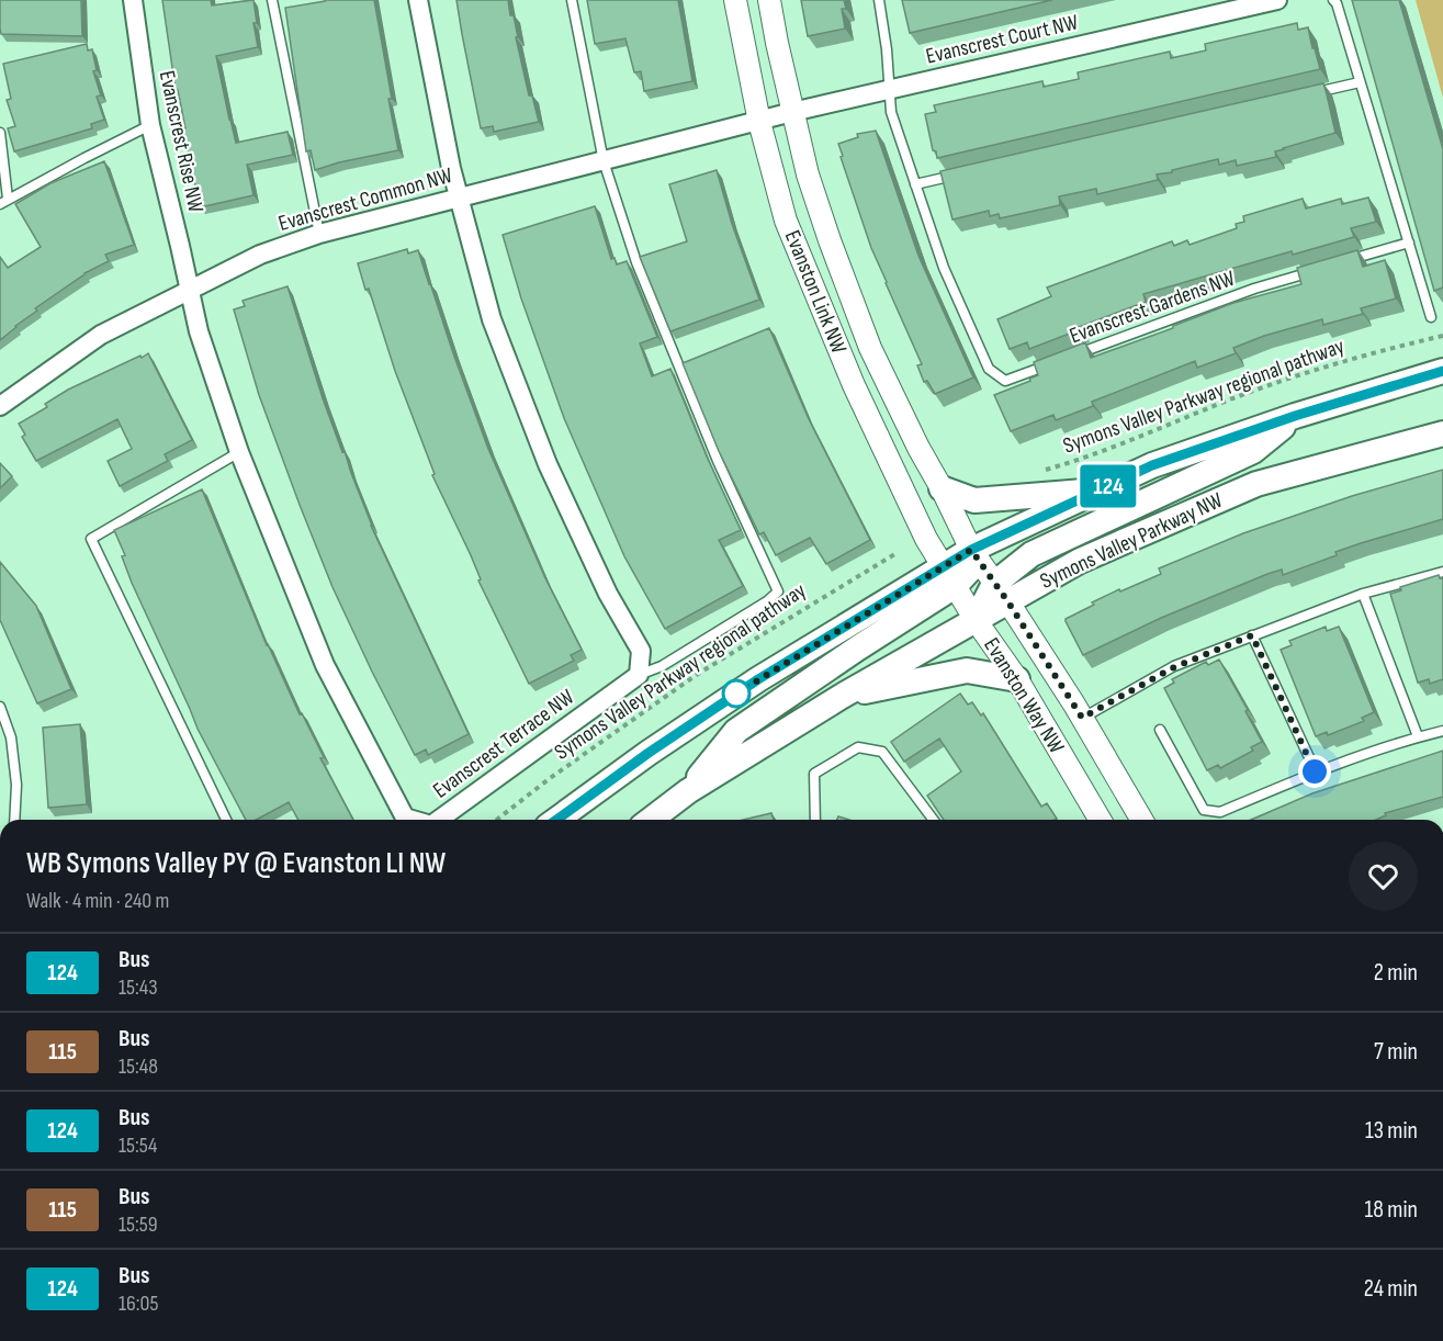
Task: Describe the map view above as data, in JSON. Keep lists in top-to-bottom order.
{
  "streets": {
    "main road": ["Symons Valley Parkway NW"],
    "street": [
      "Evanscrest Court NW",
      "Evanscrest Rise NW",
      "Evanscrest Common NW",
      "Evanston Link NW",
      "Evanston Way NW",
      "Evanscrest Terrace NW"
    ],
    "lane": ["Evanscrest Gardens NW"],
    "path": ["Symons Valley Parkway regional pathway"]
  },
  "crossings": [
    ["Evanscrest Court NW", "Evanscrest Common NW"],
    ["Evanscrest Court NW", "Evanston Link NW"],
    ["Evanscrest Court NW", "Evanscrest Gardens NW"],
    ["Evanscrest Rise NW", "Evanscrest Common NW"],
    ["Evanscrest Rise NW", "Evanscrest Terrace NW"],
    ["Evanscrest Common NW", "Evanston Link NW"],
    ["Evanscrest Common NW", "Evanscrest Terrace NW"],
    ["Evanston Link NW", "Evanston Way NW"],
    ["Symons Valley Parkway NW", "Evanston Way NW"]
  ],
  "lines": ["bus line 124"],
  "page": {
    "on_map": "124",
    "heading": ["WB Symons Valley PY @ Evanston LI NW", "Walk · 4 min · 240 m"],
    "list": [
      {
        "mark": "124",
        "name": "Bus",
        "note": "15:43",
        "value": "2 min"
      },
      {
        "mark": "115",
        "name": "Bus",
        "note": "15:48",
        "value": "7 min"
      },
      {
        "mark": "124",
        "name": "Bus",
        "note": "15:54",
        "value": "13 min"
      },
      {
        "mark": "115",
        "name": "Bus",
        "note": "15:59",
        "value": "18 min"
      },
      {
        "mark": "124",
        "name": "Bus",
        "note": "16:05",
        "value": "24 min"
      }
    ]
  }
}
